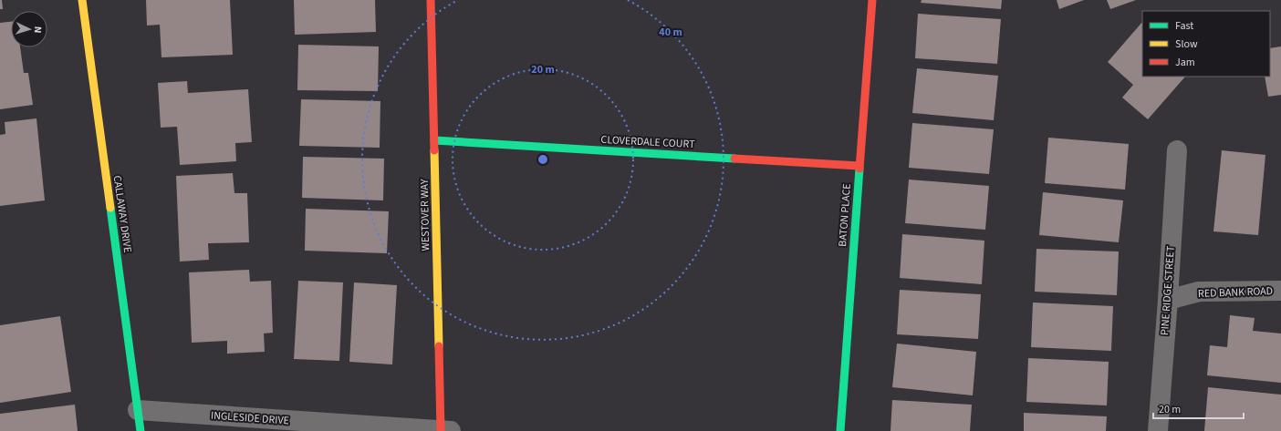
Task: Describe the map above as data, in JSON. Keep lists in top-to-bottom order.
{
  "streets": {
    "street": [
      "CLOVERDALE COURT",
      "CALLAWAY DRIVE",
      "WESTOVER WAY",
      "BATON PLACE",
      "PINE RIDGE STREET",
      "RED BANK ROAD",
      "INGLESIDE DRIVE"
    ]
  },
  "crossings": [
    ["CLOVERDALE COURT", "WESTOVER WAY"],
    ["CLOVERDALE COURT", "BATON PLACE"],
    ["CALLAWAY DRIVE", "INGLESIDE DRIVE"],
    ["WESTOVER WAY", "INGLESIDE DRIVE"],
    ["PINE RIDGE STREET", "RED BANK ROAD"]
  ],
  "legend": ["Fast", "Slow", "Jam"],
  "scale_bar": "20 m",
  "north": "right",
  "rings": ["40 m", "20 m"]
}
